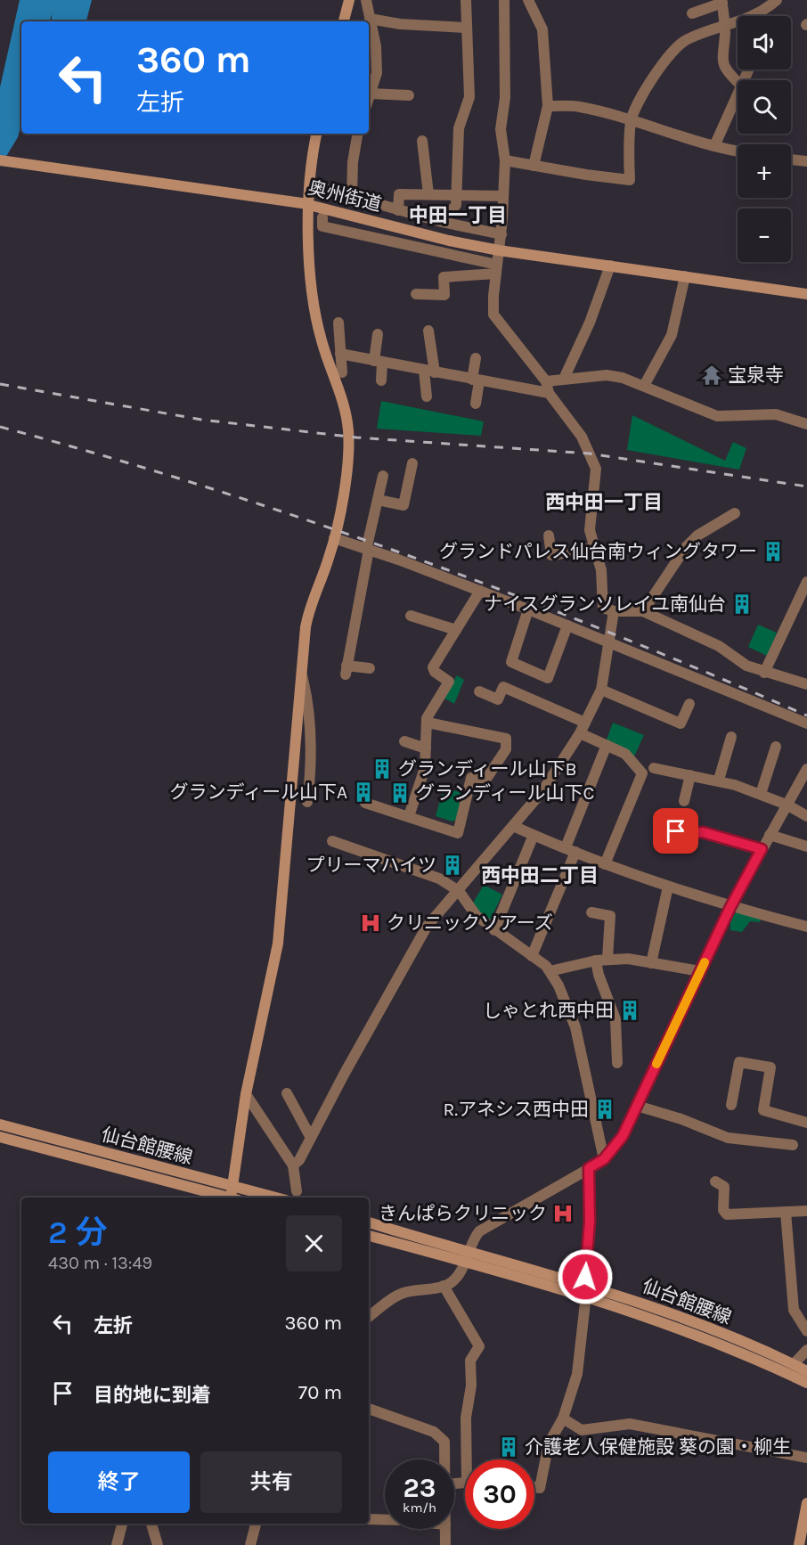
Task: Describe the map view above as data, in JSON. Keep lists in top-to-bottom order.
{
  "streets": {
    "main road": ["奥州街道", "仙台館腰線"]
  },
  "districts": ["中田一丁目", "西中田一丁目", "西中田二丁目"],
  "places": {
    "temple": ["宝泉寺"],
    "building": [
      "グランドパレス仙台南ウィングタワー",
      "ナイスグランソレイユ南仙台",
      "グランディール山下B",
      "グランディール山下A",
      "グランディール山下C",
      "プリーマハイツ",
      "しゃとれ西中田",
      "R.アネシス西中田",
      "介護老人保健施設 葵の園・柳生"
    ],
    "hospital": ["クリニックソアーズ", "きんぱらクリニック"]
  },
  "page": {
    "map_buttons": ["+", "−"],
    "turn": ["360 m", "左折"],
    "heading": ["2 分", "430 m · 13:49"],
    "list": [
      {
        "name": "左折",
        "value": "360 m"
      },
      {
        "name": "目的地に到着",
        "value": "70 m"
      }
    ],
    "buttons": ["終了", "共有"],
    "speed": "23 km/h",
    "limit": "30"
  }
}
